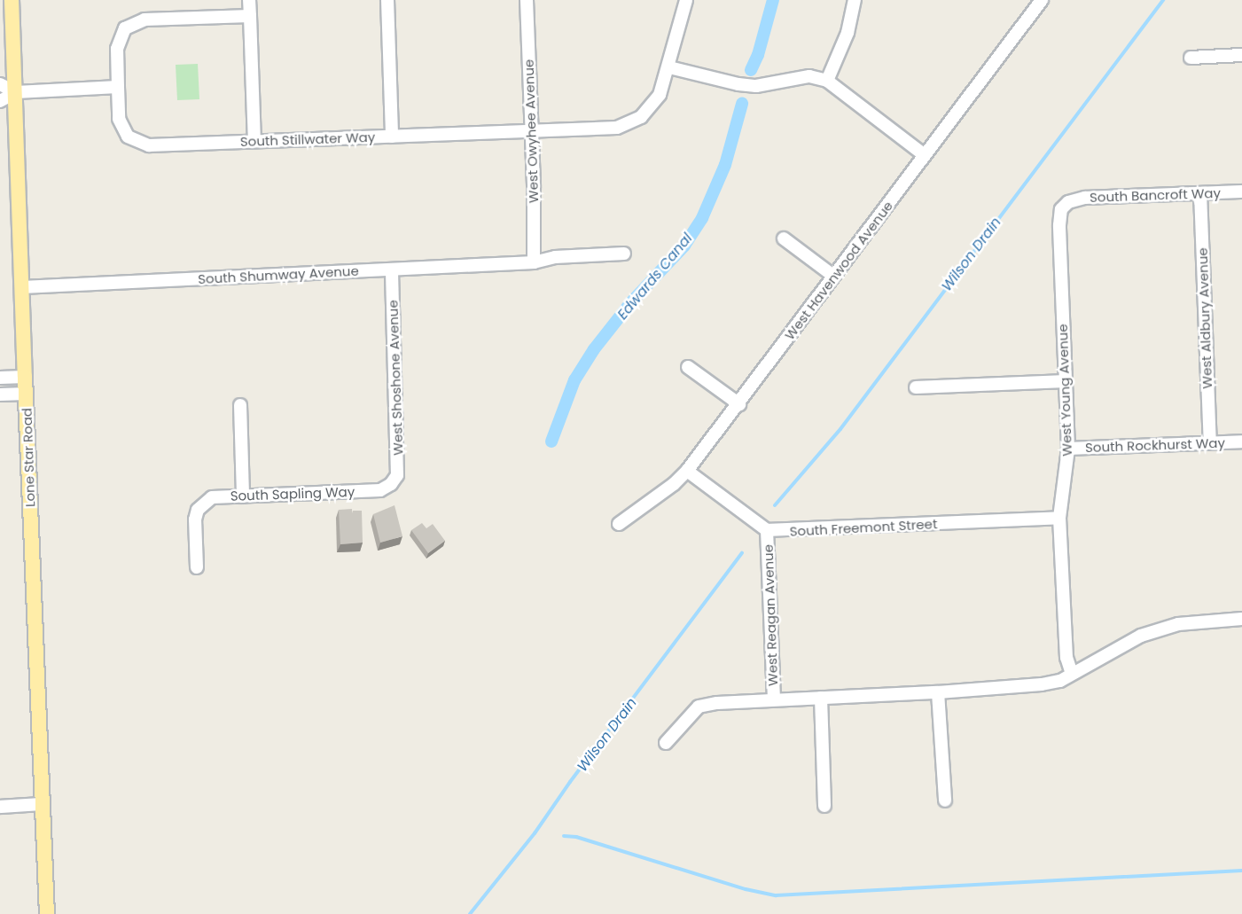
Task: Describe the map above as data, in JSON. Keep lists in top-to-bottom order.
{
  "streets": {
    "main road": ["Lone Star Road"],
    "street": [
      "West Owyhee Avenue",
      "South Stillwater Way",
      "South Bancroft Way",
      "West Havenwood Avenue",
      "South Shumway Avenue",
      "West Aldbury Avenue",
      "West Shoshone Avenue",
      "West Young Avenue",
      "South Rockhurst Way",
      "South Sapling Way",
      "South Freemont Street",
      "West Reagan Avenue"
    ]
  },
  "crossings": [
    ["West Owyhee Avenue", "South Stillwater Way"],
    ["West Owyhee Avenue", "South Shumway Avenue"],
    ["South Bancroft Way", "West Aldbury Avenue"],
    ["South Bancroft Way", "West Young Avenue"],
    ["South Shumway Avenue", "West Shoshone Avenue"],
    ["South Shumway Avenue", "Lone Star Road"],
    ["West Aldbury Avenue", "South Rockhurst Way"],
    ["West Shoshone Avenue", "South Sapling Way"],
    ["West Young Avenue", "South Rockhurst Way"],
    ["West Young Avenue", "South Freemont Street"],
    ["South Freemont Street", "West Reagan Avenue"]
  ],
  "water": ["Wilson Drain", "Edwards Canal"]
}
